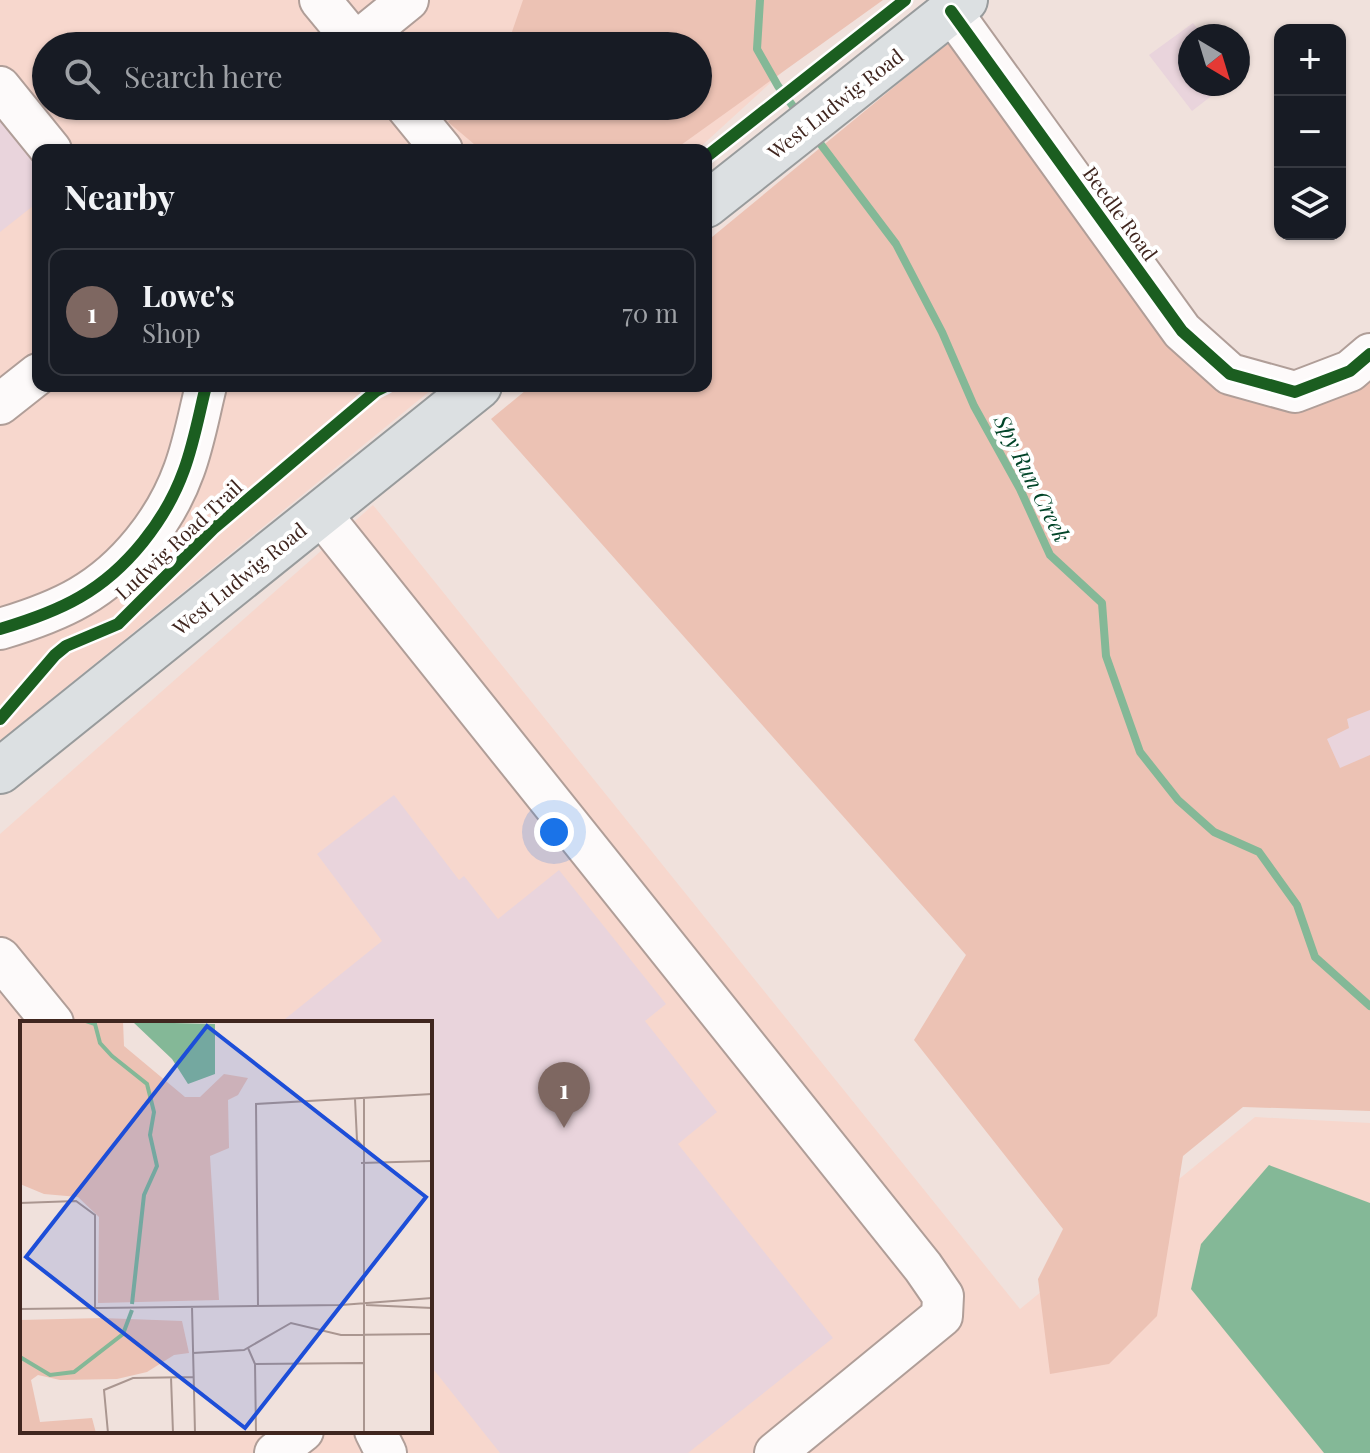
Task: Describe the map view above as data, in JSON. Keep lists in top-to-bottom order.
{
  "streets": {
    "main road": ["West Ludwig Road"],
    "street": ["Beedle Road"],
    "cycle path": ["Ludwig Road Trail"]
  },
  "crossings": [
    ["West Ludwig Road", "Beedle Road"]
  ],
  "water": ["Spy Run Creek"],
  "north": "bottom right",
  "page": {
    "map_buttons": ["+", "−"],
    "search": "Search here",
    "heading": "Nearby",
    "list": [
      {
        "mark": "1",
        "name": "Lowe's",
        "note": "Shop",
        "value": "70 m"
      }
    ],
    "pins": "1"
  }
}
